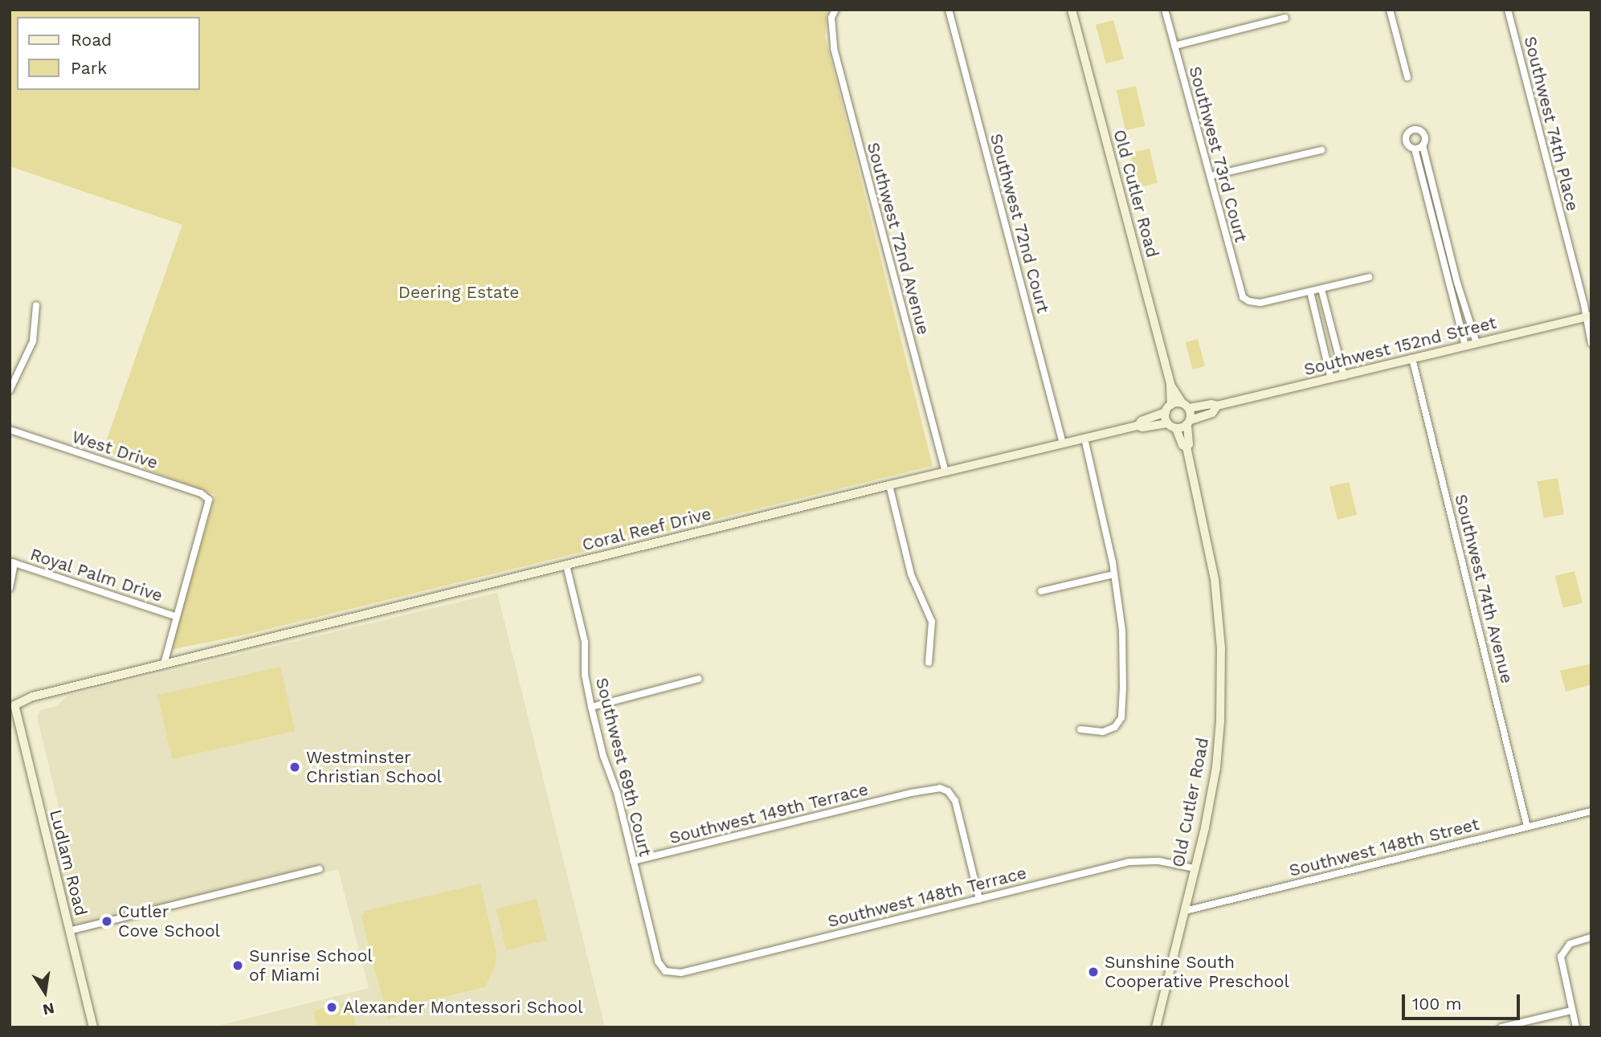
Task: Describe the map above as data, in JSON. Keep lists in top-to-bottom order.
{
  "streets": {
    "main road": [
      "Old Cutler Road",
      "Southwest 152nd Street",
      "Coral Reef Drive",
      "Ludlam Road"
    ],
    "street": [
      "Southwest 74th Place",
      "Southwest 73rd Court",
      "Southwest 72nd Court",
      "Southwest 72nd Avenue",
      "West Drive",
      "Royal Palm Drive",
      "Southwest 74th Avenue",
      "Southwest 69th Court",
      "Southwest 149th Terrace",
      "Southwest 148th Street",
      "Southwest 148th Terrace"
    ]
  },
  "crossings": [
    ["Southwest 74th Place", "Southwest 152nd Street"],
    ["Old Cutler Road", "Southwest 152nd Street"],
    ["Old Cutler Road", "Coral Reef Drive"],
    ["Old Cutler Road", "Southwest 148th Street"],
    ["Old Cutler Road", "Southwest 148th Terrace"],
    ["Southwest 72nd Court", "Coral Reef Drive"],
    ["Southwest 72nd Avenue", "Coral Reef Drive"],
    ["Southwest 152nd Street", "Southwest 74th Avenue"],
    ["West Drive", "Royal Palm Drive"],
    ["Coral Reef Drive", "Southwest 69th Court"],
    ["Southwest 74th Avenue", "Southwest 148th Street"],
    ["Southwest 69th Court", "Southwest 149th Terrace"],
    ["Southwest 69th Court", "Southwest 148th Terrace"],
    ["Southwest 149th Terrace", "Southwest 148th Terrace"]
  ],
  "parks": ["Deering Estate"],
  "places": [
    "Westminster Christian School",
    "Cutler Cove School",
    "Sunrise School of Miami",
    "Sunshine South Cooperative Preschool",
    "Alexander Montessori School"
  ],
  "legend": ["Road", "Park"],
  "scale_bar": "100 m",
  "north": "bottom"
}
